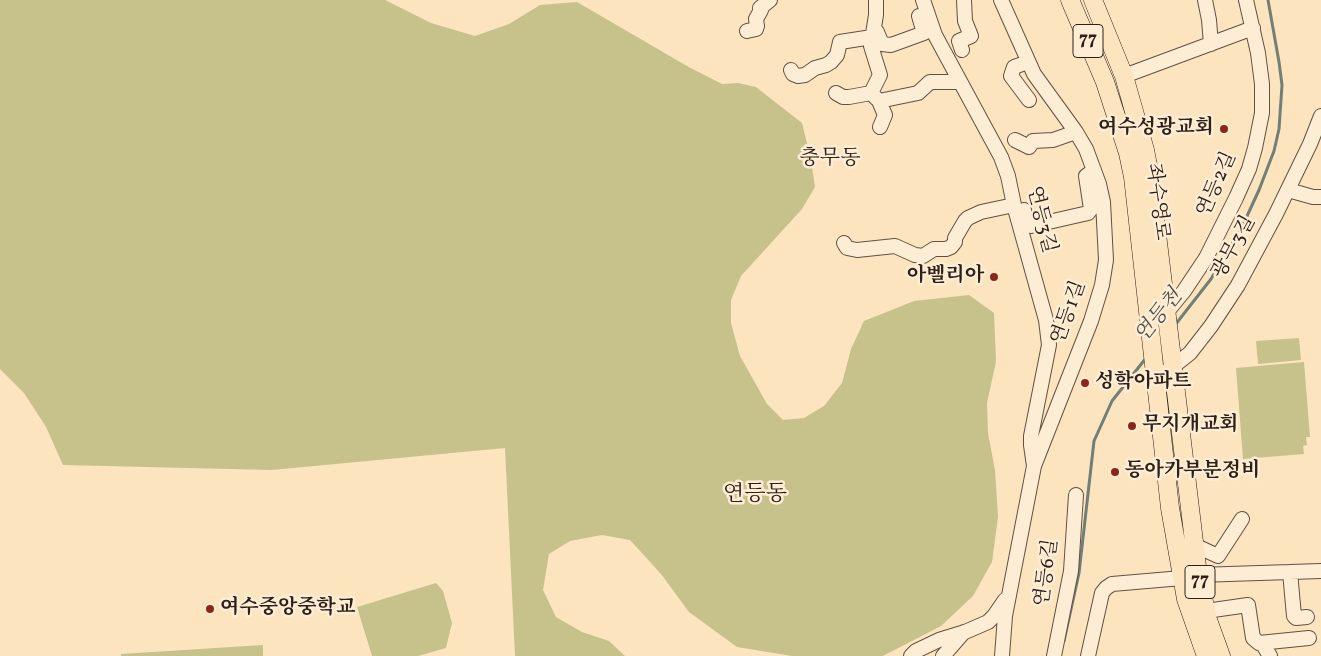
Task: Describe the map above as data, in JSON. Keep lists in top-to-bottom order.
{
  "streets": {
    "main road": ["77", "좌수영로"],
    "street": [
      "연등2길",
      "연등3길",
      "광무3길",
      "연등1길",
      "연등6길"
    ]
  },
  "crossings": [
    ["77", "좌수영로"],
    ["77", "광무3길"],
    ["연등2길", "좌수영로"],
    ["좌수영로", "광무3길"],
    ["연등3길", "연등1길"]
  ],
  "districts": ["충무동", "연등동"],
  "water": ["연등천"],
  "places": [
    "여수성광교회",
    "아벨리아",
    "성학아파트",
    "무지개교회",
    "동아카부분정비",
    "여수중앙중학교"
  ]
}
